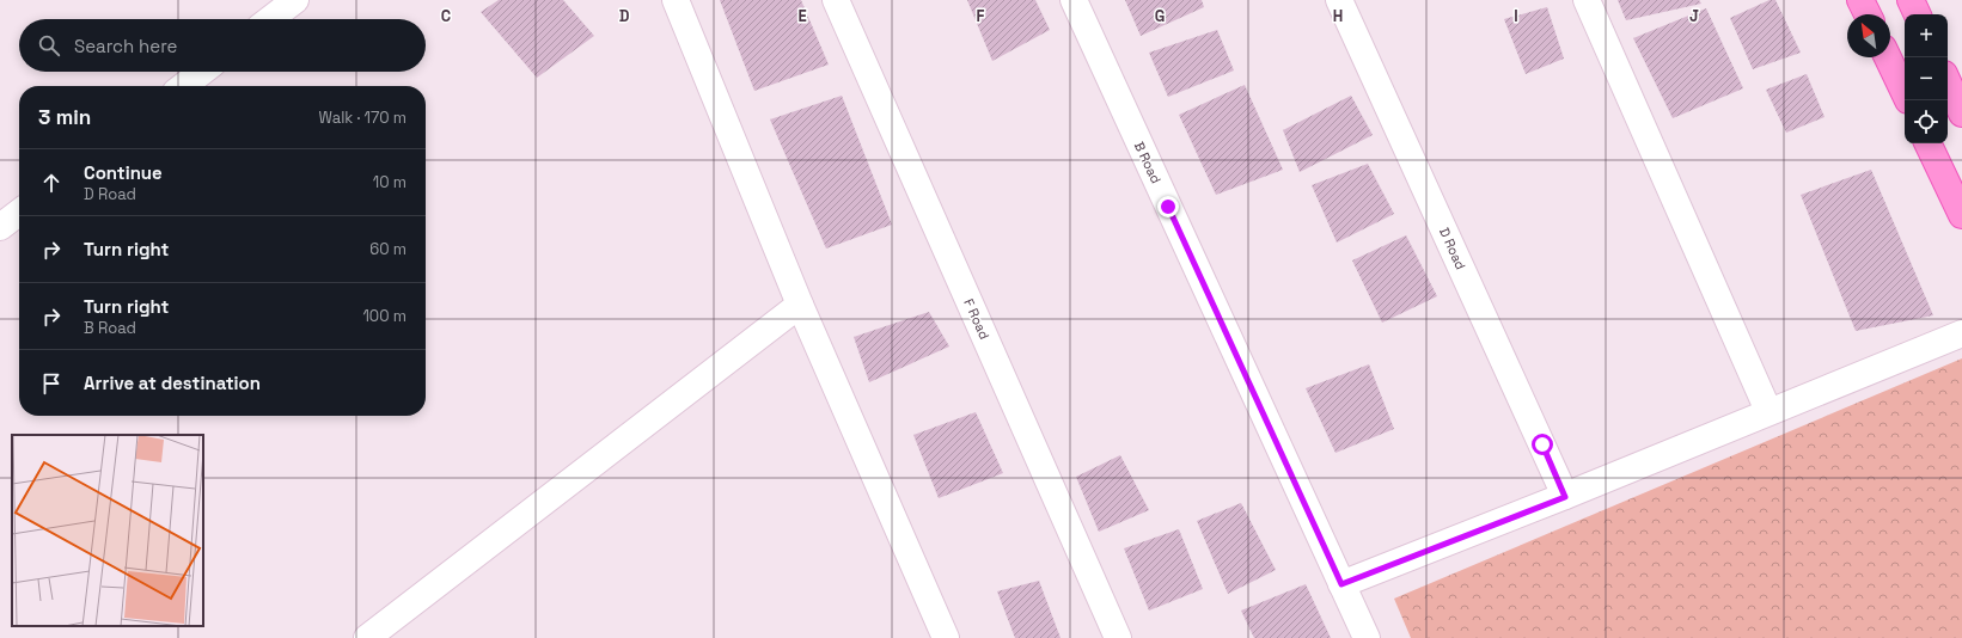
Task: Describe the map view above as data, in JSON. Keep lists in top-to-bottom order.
{
  "streets": {
    "street": ["B Road", "D Road", "F Road"]
  },
  "north": "top left",
  "page": {
    "map_buttons": ["+", "−"],
    "search": "Search here",
    "heading": ["3 min", "Walk · 170 m"],
    "list": [
      ["Continue", "D Road", "10 m"],
      ["Turn right", "60 m"],
      ["Turn right", "B Road", "100 m"],
      "Arrive at destination"
    ]
  },
  "grid": {
    "columns": [
      "C",
      "D",
      "E",
      "F",
      "G",
      "H",
      "I",
      "J"
    ]
  }
}
